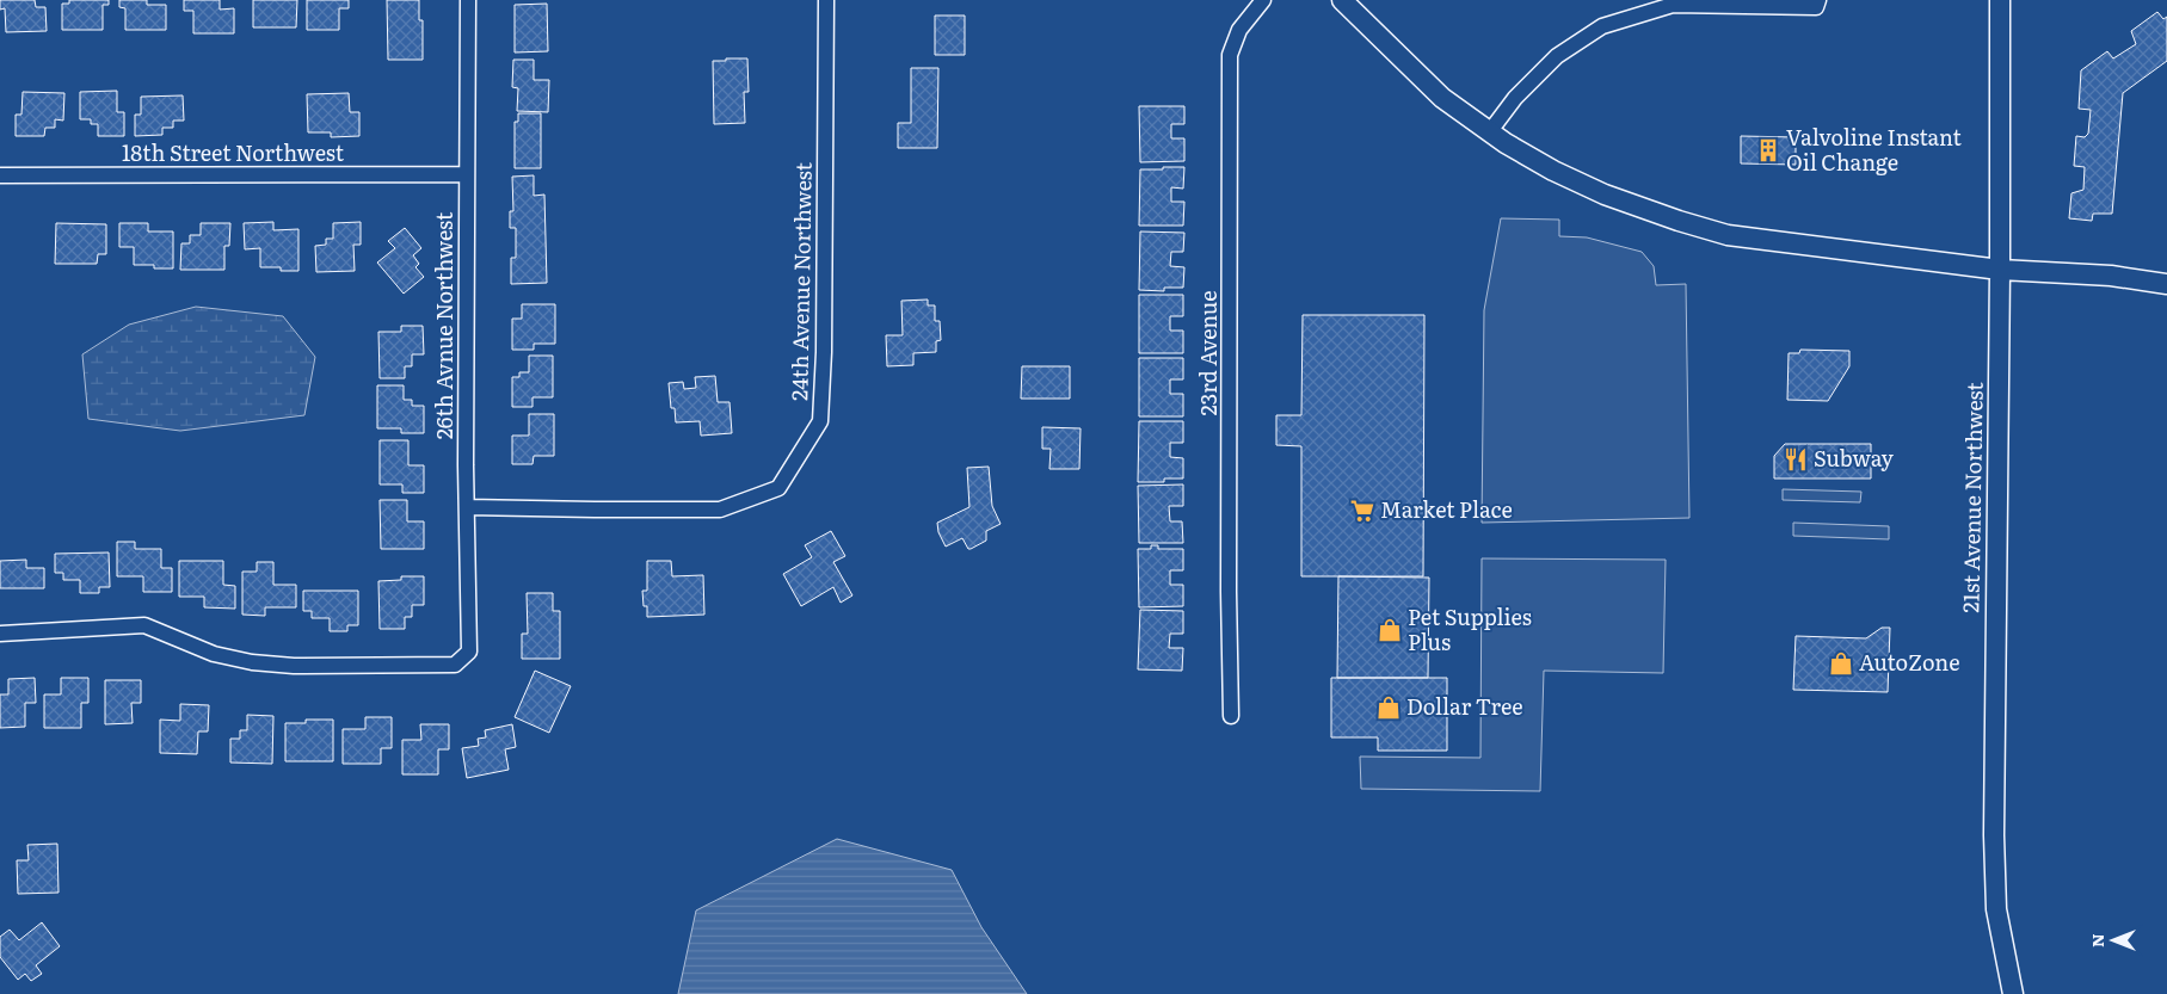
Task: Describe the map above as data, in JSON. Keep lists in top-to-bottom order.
{
  "streets": {
    "street": [
      "18th Street Northwest",
      "24th Avenue Northwest",
      "26th Avnue Northwest",
      "23rd Avenue",
      "21st Avenue Northwest"
    ]
  },
  "crossings": [
    ["18th Street Northwest", "26th Avnue Northwest"],
    ["24th Avenue Northwest", "26th Avnue Northwest"]
  ],
  "places": {
    "building": ["Valvoline Instant Oil Change"],
    "restaurant": ["Subway"],
    "supermarket": ["Market Place"],
    "shop": ["Pet Supplies Plus", "AutoZone", "Dollar Tree"]
  },
  "north": "left"
}
